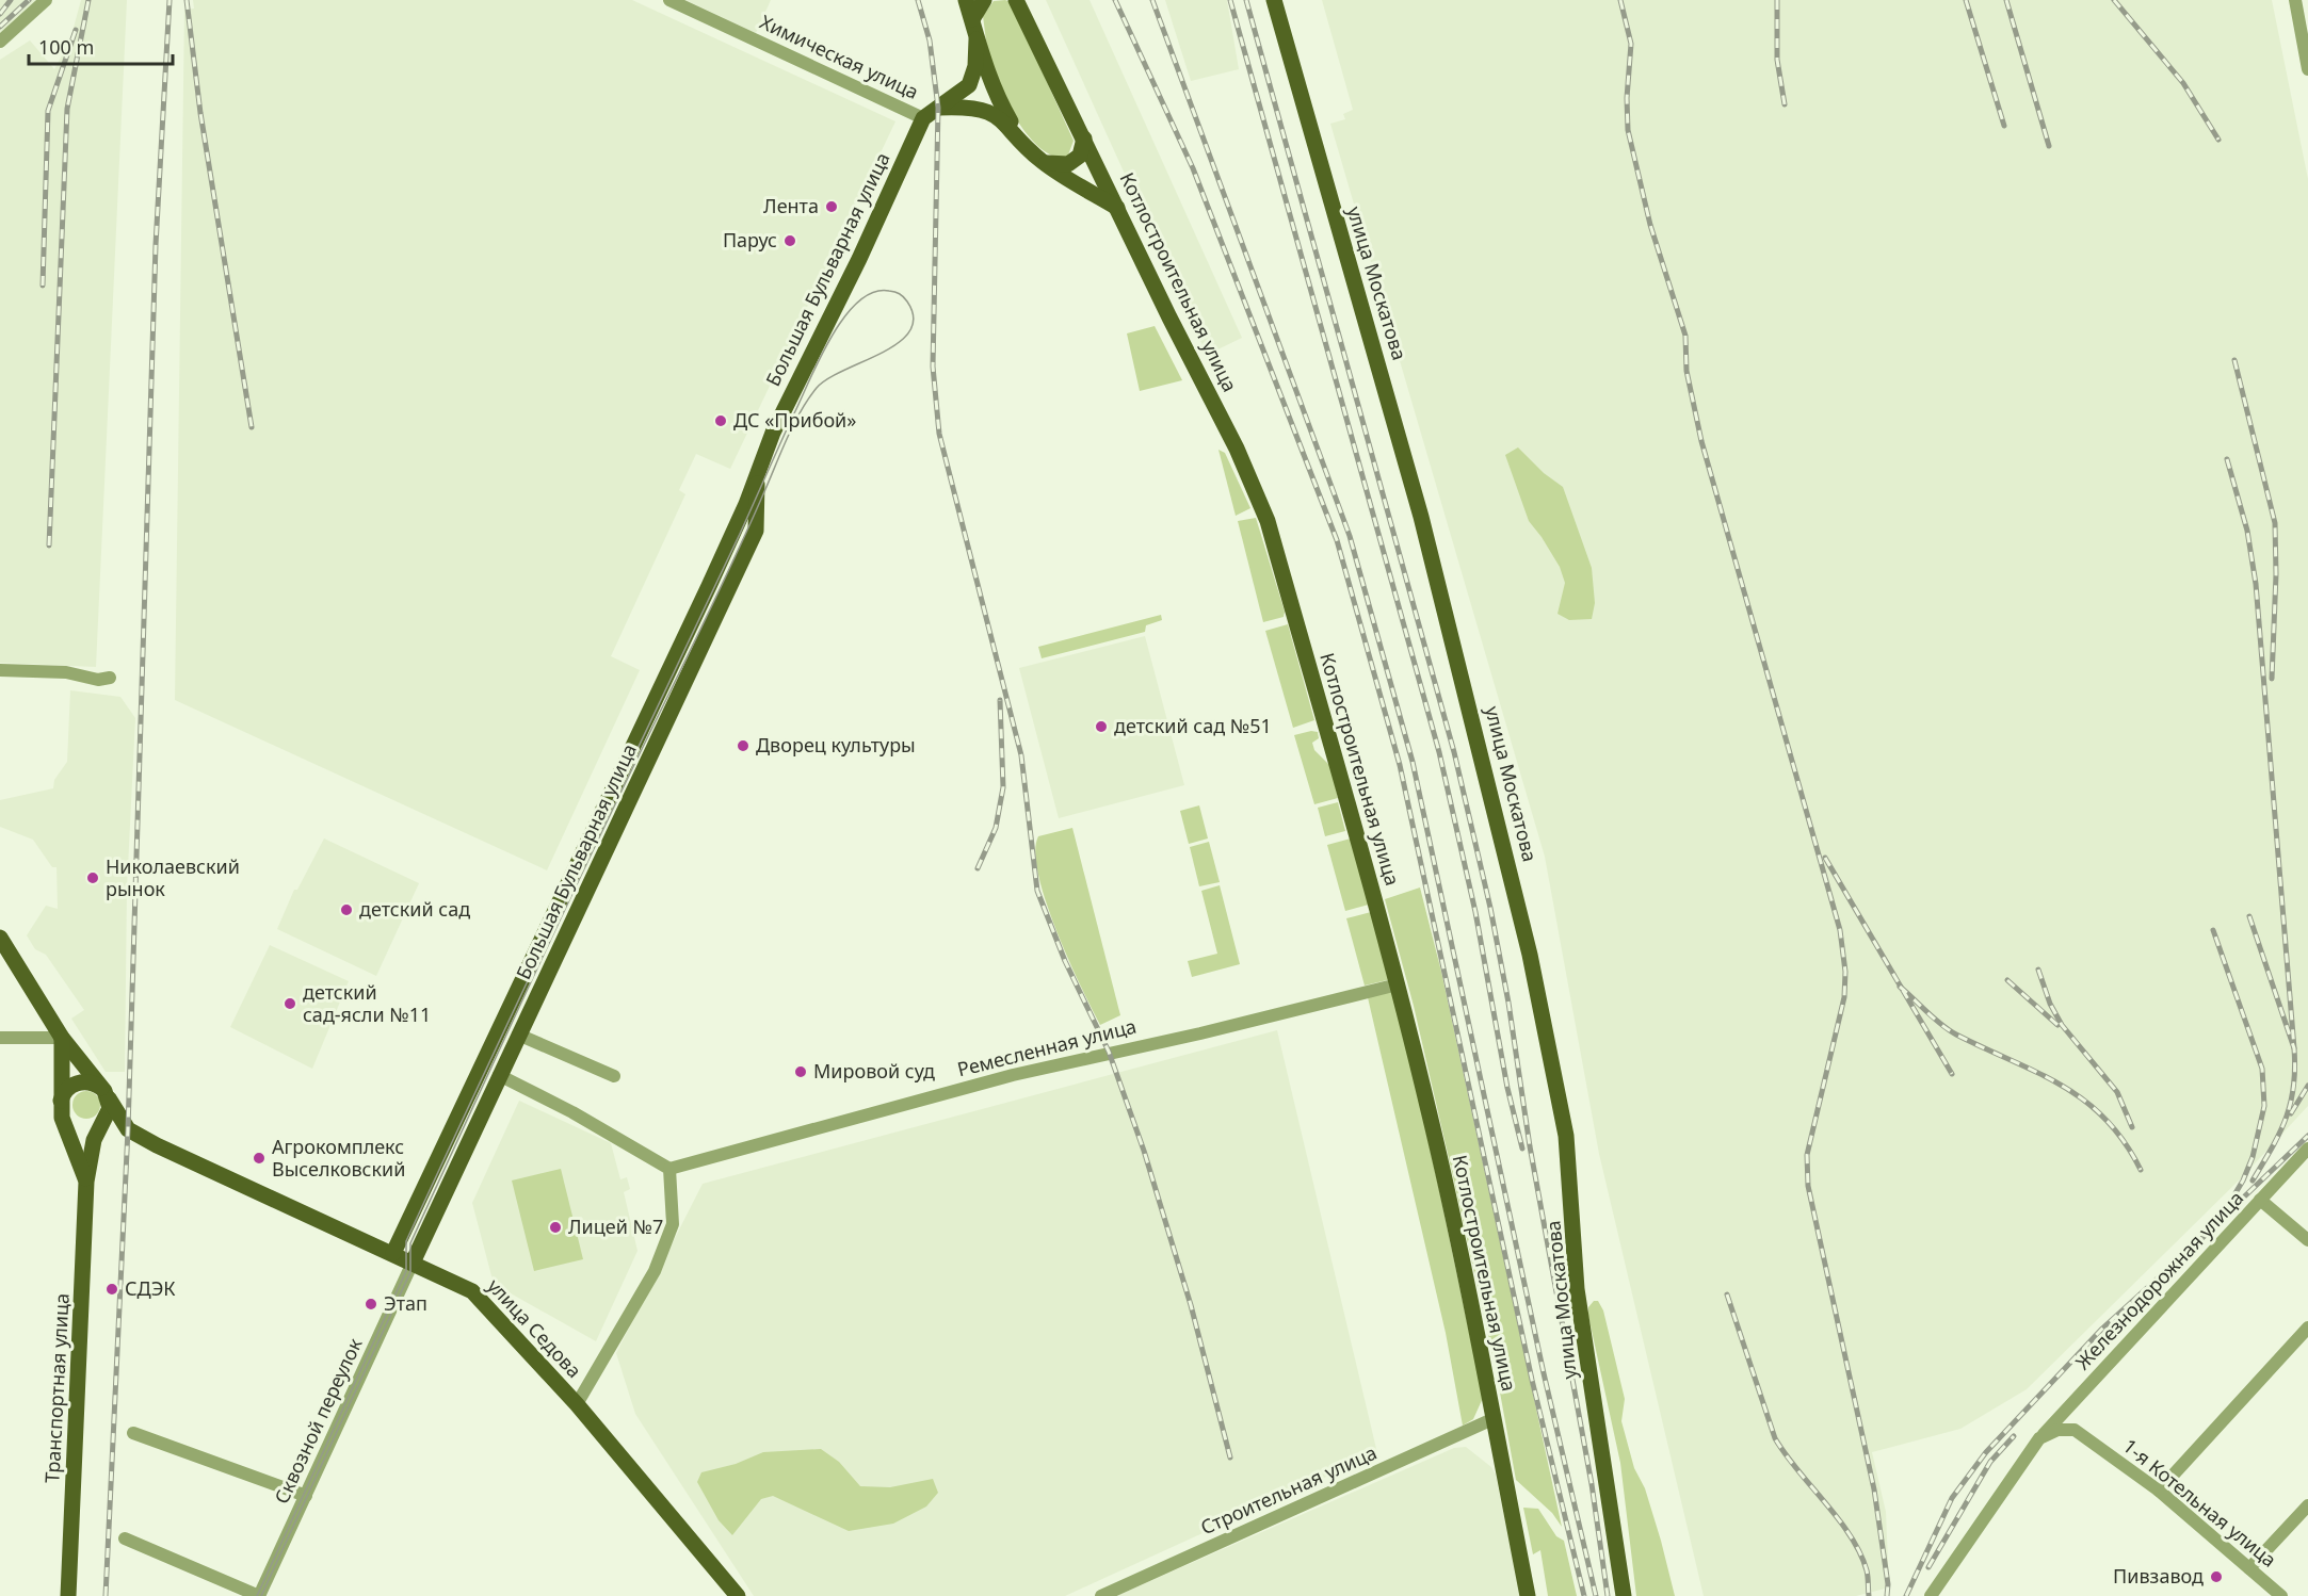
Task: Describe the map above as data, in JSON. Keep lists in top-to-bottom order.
{
  "streets": {
    "main road": [
      "Большая Бульварная улица",
      "Котлостроительная улица",
      "улица Москатова",
      "улица Седова",
      "Транспортная улица"
    ],
    "street": [
      "Химическая улица",
      "Ремесленная улица",
      "Железнодорожная улица",
      "Сквозной переулок",
      "Строительная улица",
      "1-я Котельная улица"
    ]
  },
  "crossings": [
    ["Химическая улица", "Большая Бульварная улица"],
    ["Большая Бульварная улица", "улица Седова"],
    ["Большая Бульварная улица", "Сквозной переулок"],
    ["Котлостроительная улица", "Ремесленная улица"],
    ["Котлостроительная улица", "Строительная улица"],
    ["Железнодорожная улица", "1-я Котельная улица"],
    ["улица Седова", "Сквозной переулок"]
  ],
  "places": [
    "Лента",
    "Парус",
    "ДC «Прибой»",
    "детский сад №51",
    "Дворец культуры",
    "Николаевский рынок",
    "детский сад",
    "детский сад-ясли №11",
    "Мировой суд",
    "Агрокомплекс Выселковский",
    "Лицей №7",
    "СДЭК",
    "Этап",
    "Пивзавод"
  ],
  "scale_bar": "100 m"
}
